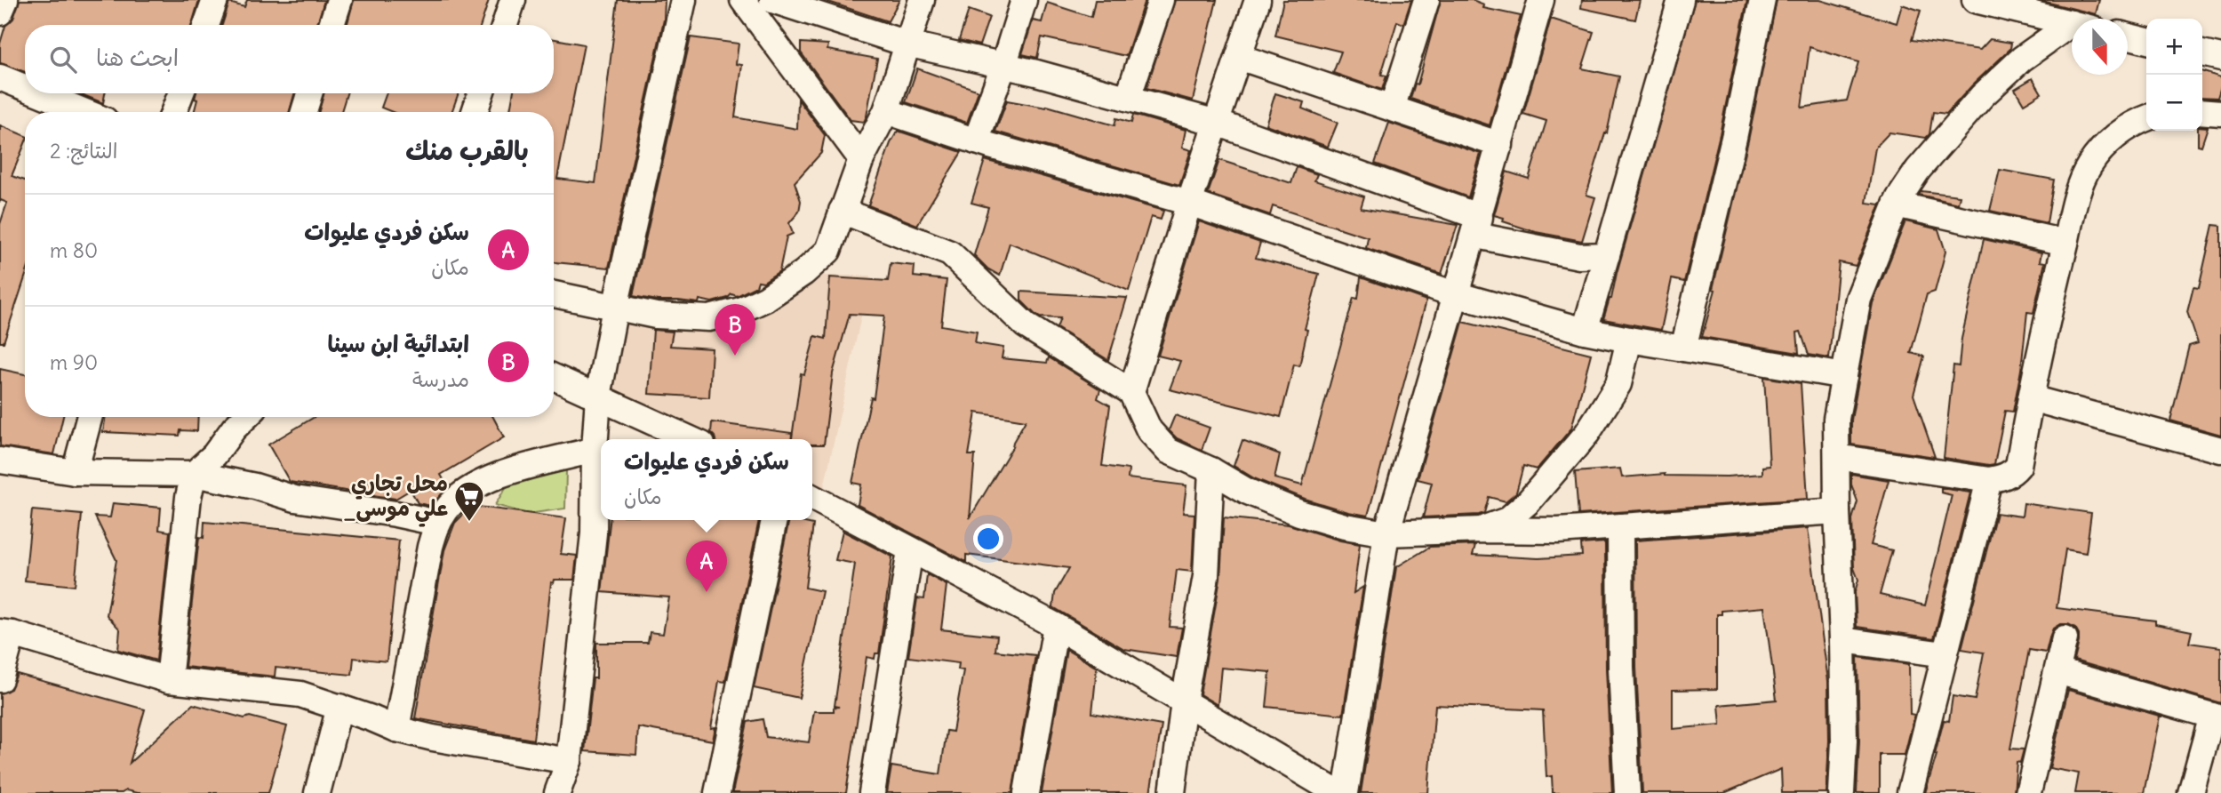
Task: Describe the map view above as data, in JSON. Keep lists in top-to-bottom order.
{
  "places": {
    "supermarket": ["محل تجاري _علي موسى"]
  },
  "north": "bottom",
  "page": {
    "map_buttons": ["+", "−"],
    "search": "ابحث هنا",
    "heading": ["بالقرب منك", "النتائج: 2"],
    "list": [
      {
        "mark": "A",
        "name": "سكن فردي عليوات",
        "note": "مكان",
        "value": "80 m"
      },
      {
        "mark": "B",
        "name": "ابتدائية ابن سينا",
        "note": "مدرسة",
        "value": "90 m"
      }
    ],
    "pins": ["B", "A"],
    "popup": ["سكن فردي عليوات", "مكان"]
  }
}
